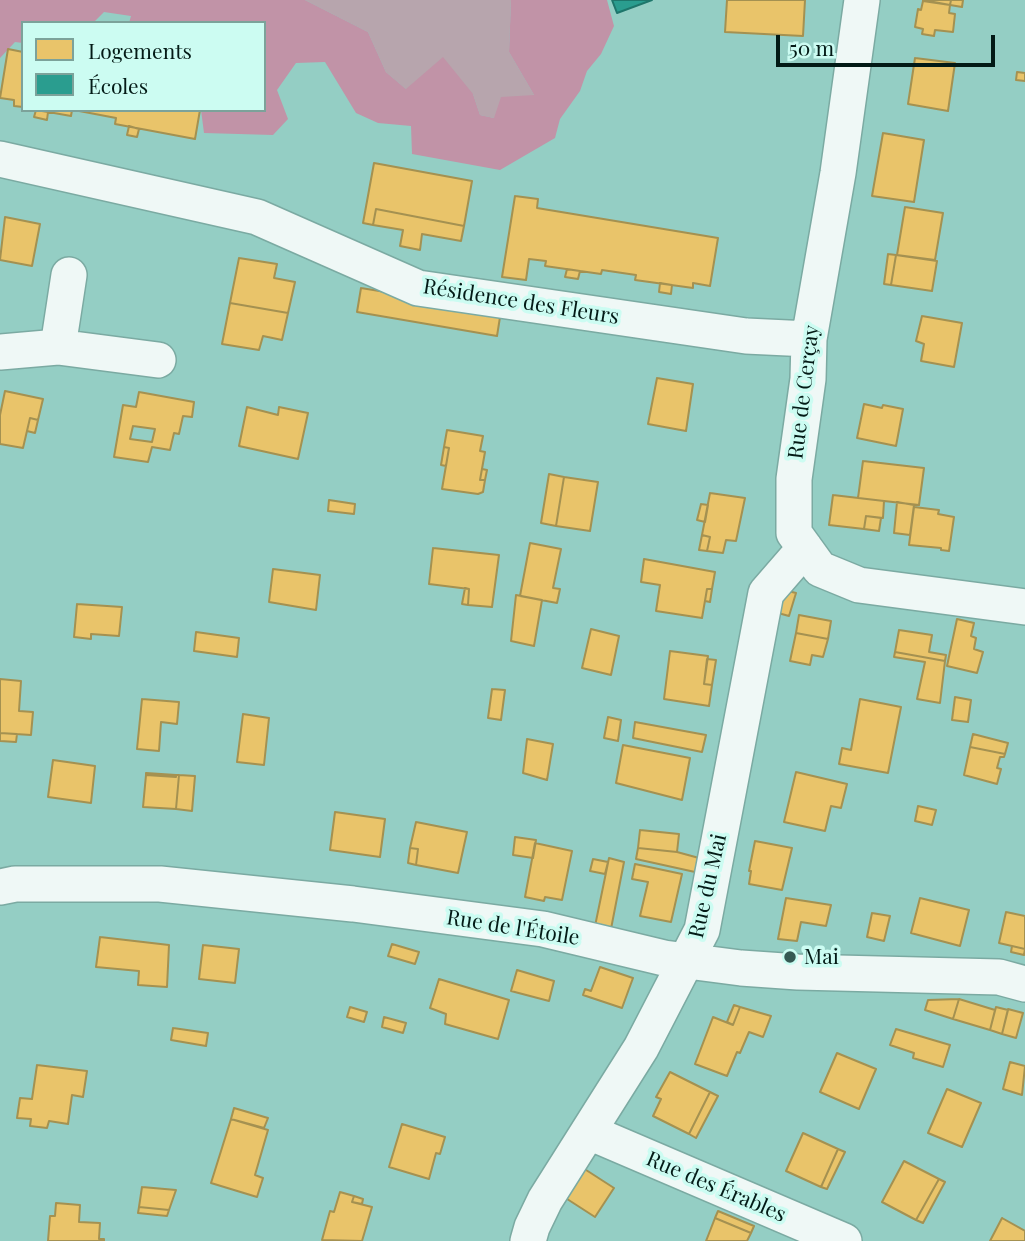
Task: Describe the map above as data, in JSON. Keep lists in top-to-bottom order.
{
  "streets": {
    "street": [
      "Résidence des Fleurs",
      "Rue de Cerçay",
      "Rue du Mai",
      "Rue de l'Étoile",
      "Rue des Érables"
    ]
  },
  "crossings": [
    ["Résidence des Fleurs", "Rue de Cerçay"],
    ["Rue de Cerçay", "Rue du Mai"],
    ["Rue du Mai", "Rue de l'Étoile"],
    ["Rue du Mai", "Rue des Érables"]
  ],
  "places": ["Mai"],
  "legend": ["Logements", "Écoles"],
  "scale_bar": "50 m"
}
